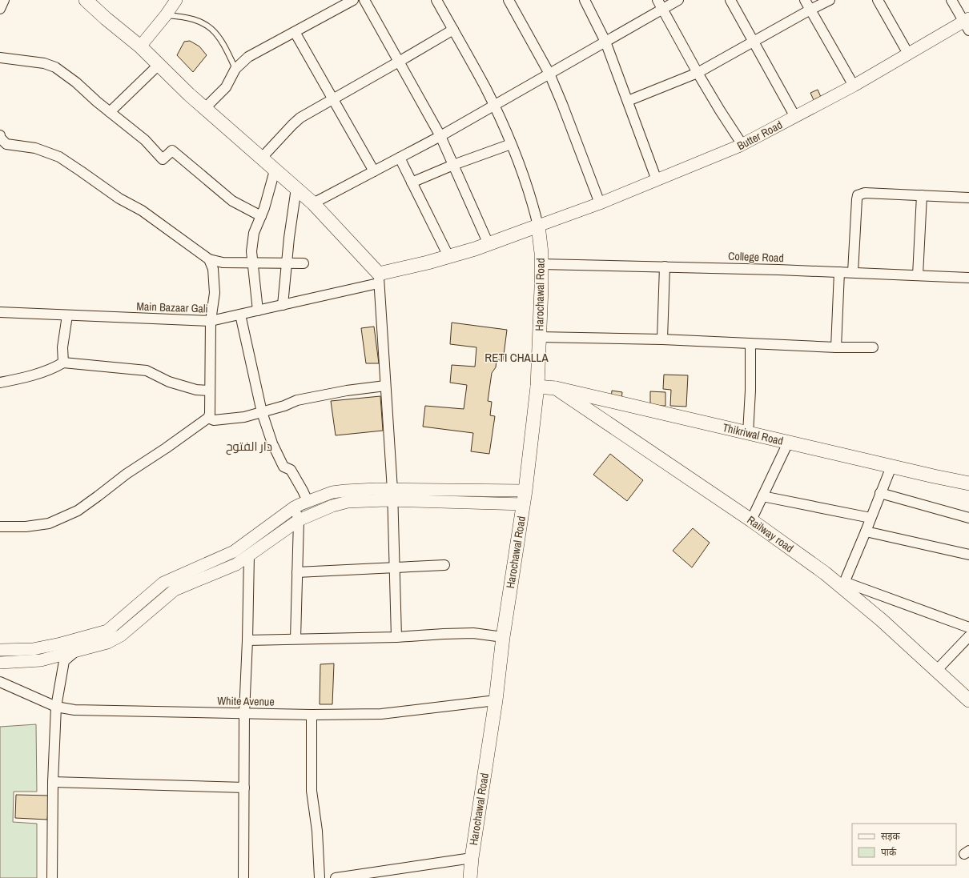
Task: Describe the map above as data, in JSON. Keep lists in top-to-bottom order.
{
  "streets": {
    "main road": ["Harochawal Road", "Thikriwal Road", "Railway road"],
    "street": [
      "Butter Road",
      "College Road",
      "Main Bazaar Gali",
      "White Avenue"
    ]
  },
  "crossings": [
    ["Butter Road", "Harochawal Road"],
    ["College Road", "Harochawal Road"],
    ["Harochawal Road", "Thikriwal Road"],
    ["Harochawal Road", "White Avenue"],
    ["Thikriwal Road", "Railway road"]
  ],
  "districts": ["RETI CHALLA", "دار الفتوح"],
  "legend": ["सड़क", "पार्क"]
}
